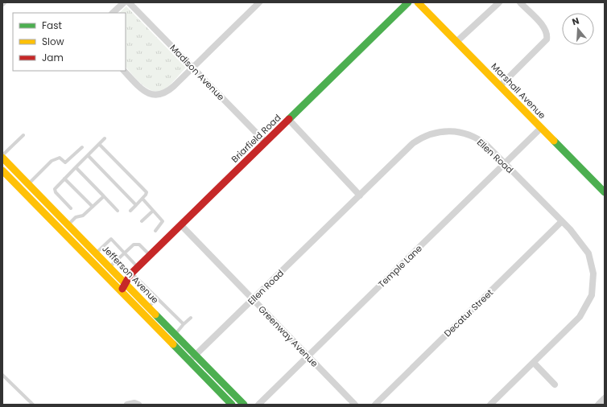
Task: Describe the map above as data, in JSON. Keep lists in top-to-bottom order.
{
  "streets": {
    "main road": ["Marshall Avenue", "Briarfield Road", "Jefferson Avenue"],
    "street": [
      "Madison Avenue",
      "Ellen Road",
      "Temple Lane",
      "Decatur Street",
      "Greenway Avenue"
    ]
  },
  "crossings": [
    ["Madison Avenue", "Briarfield Road"],
    ["Marshall Avenue", "Temple Lane"],
    ["Briarfield Road", "Jefferson Avenue"],
    ["Briarfield Road", "Greenway Avenue"],
    ["Ellen Road", "Temple Lane"],
    ["Ellen Road", "Jefferson Avenue"],
    ["Ellen Road", "Decatur Street"],
    ["Ellen Road", "Greenway Avenue"],
    ["Temple Lane", "Greenway Avenue"]
  ],
  "legend": ["Fast", "Slow", "Jam"],
  "north": "top"
}
